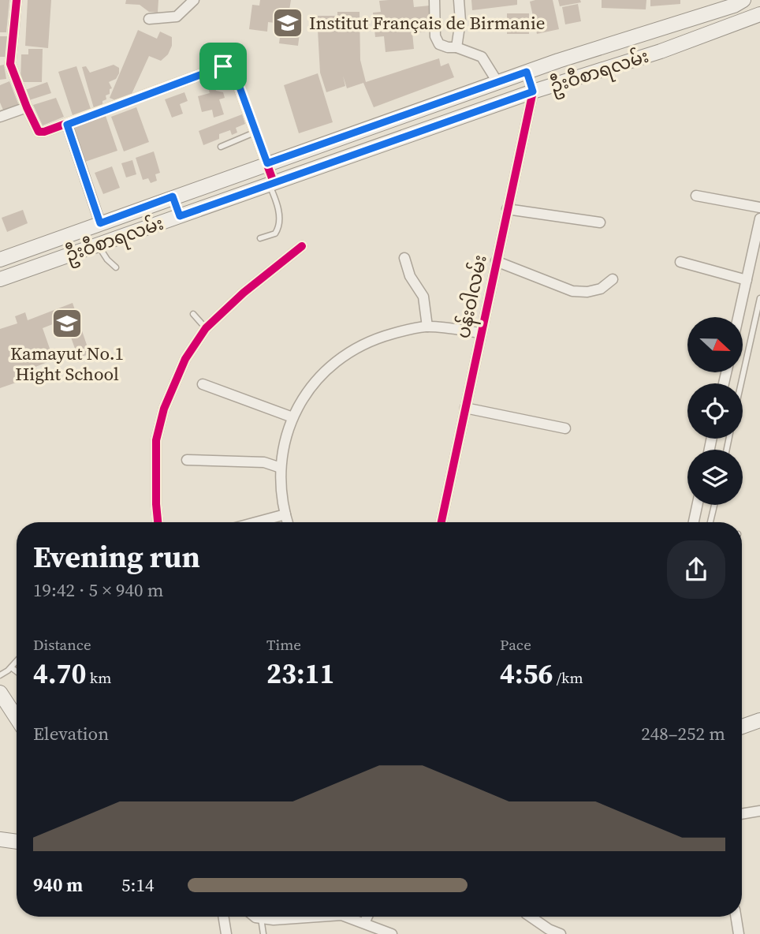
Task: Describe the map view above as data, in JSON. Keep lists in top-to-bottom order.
{
  "streets": {
    "main road": ["ဦးဝီစာရလမ်း"],
    "street": ["ပန်းဝါလမ်း"]
  },
  "crossings": [
    ["ဦးဝီစာရလမ်း", "ပန်းဝါလမ်း"]
  ],
  "places": {
    "school or university": ["Institut Français de Birmanie", "Kamayut No.1 Hight School"]
  },
  "north": "right",
  "page": {
    "heading": ["Evening run", "19:42 · 5 × 940 m"],
    "stats": [
      ["Distance", "4.70 km"],
      ["Time", "23:11"],
      ["Pace", "4:56 /km"]
    ],
    "chart": ["Elevation", "248–252 m"],
    "list": [
      {
        "name": "940 m",
        "note": "5:14"
      }
    ]
  }
}
